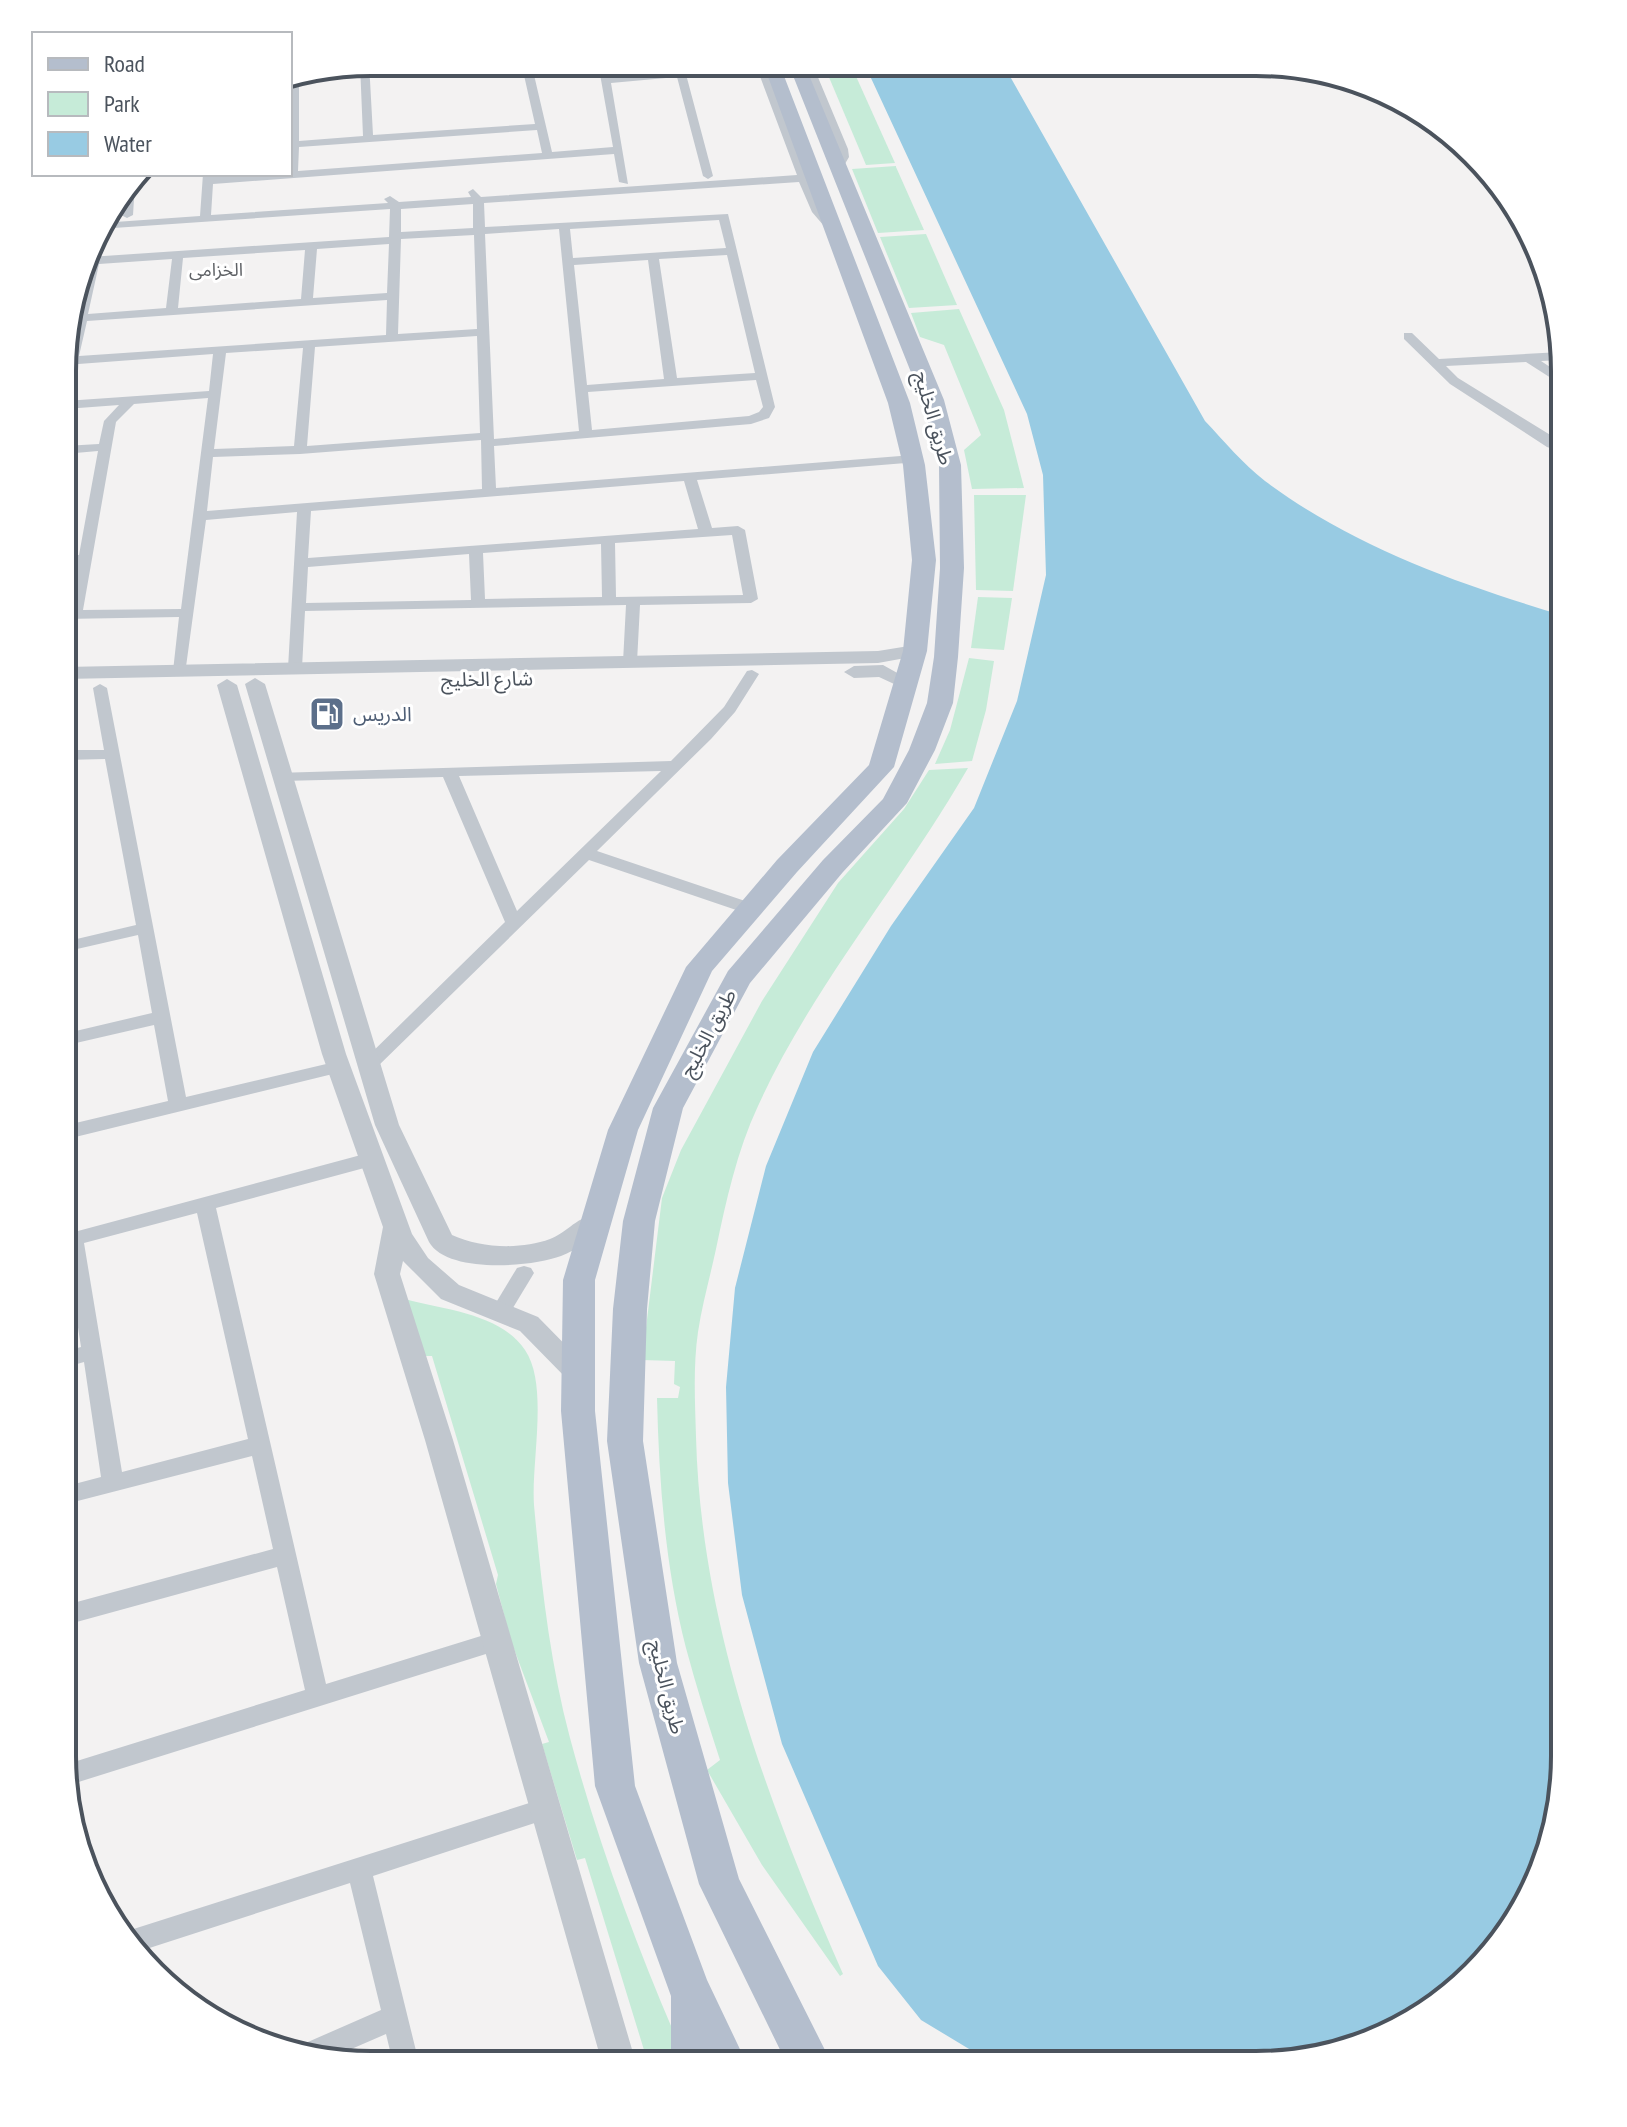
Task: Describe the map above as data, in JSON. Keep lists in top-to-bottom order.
{
  "streets": {
    "main road": ["طريق الخليج"],
    "street": ["شارع الخليج"]
  },
  "crossings": [
    ["طريق الخليج", "شارع الخليج"]
  ],
  "districts": ["الخزامى"],
  "places": {
    "fuel station": ["الدريس"]
  },
  "legend": ["Road", "Park", "Water"]
}
